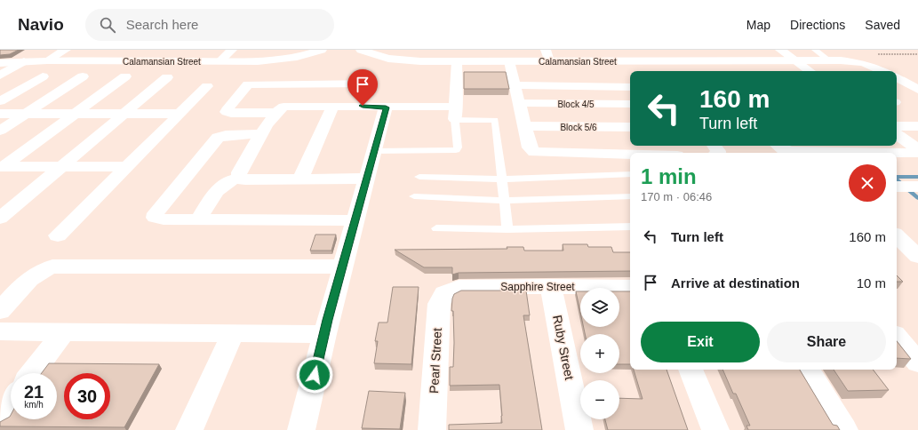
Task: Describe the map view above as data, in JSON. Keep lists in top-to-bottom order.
{
  "streets": {
    "street": [
      "Calamansian Street",
      "Block 4/5",
      "Block 5/6",
      "Sapphire Street",
      "Ruby Street",
      "Pearl Street"
    ]
  },
  "crossings": [
    ["Sapphire Street", "Ruby Street"],
    ["Sapphire Street", "Pearl Street"]
  ],
  "page": {
    "header": "Navio",
    "search": "Search here",
    "nav": ["Map", "Directions", "Saved"],
    "turn": ["160 m", "Turn left"],
    "heading": ["1 min", "170 m · 06:46"],
    "list": [
      {
        "name": "Turn left",
        "value": "160 m"
      },
      {
        "name": "Arrive at destination",
        "value": "10 m"
      }
    ],
    "map_buttons": ["+", "−"],
    "buttons": ["Exit", "Share"],
    "speed": "21 km/h",
    "limit": "30"
  }
}
